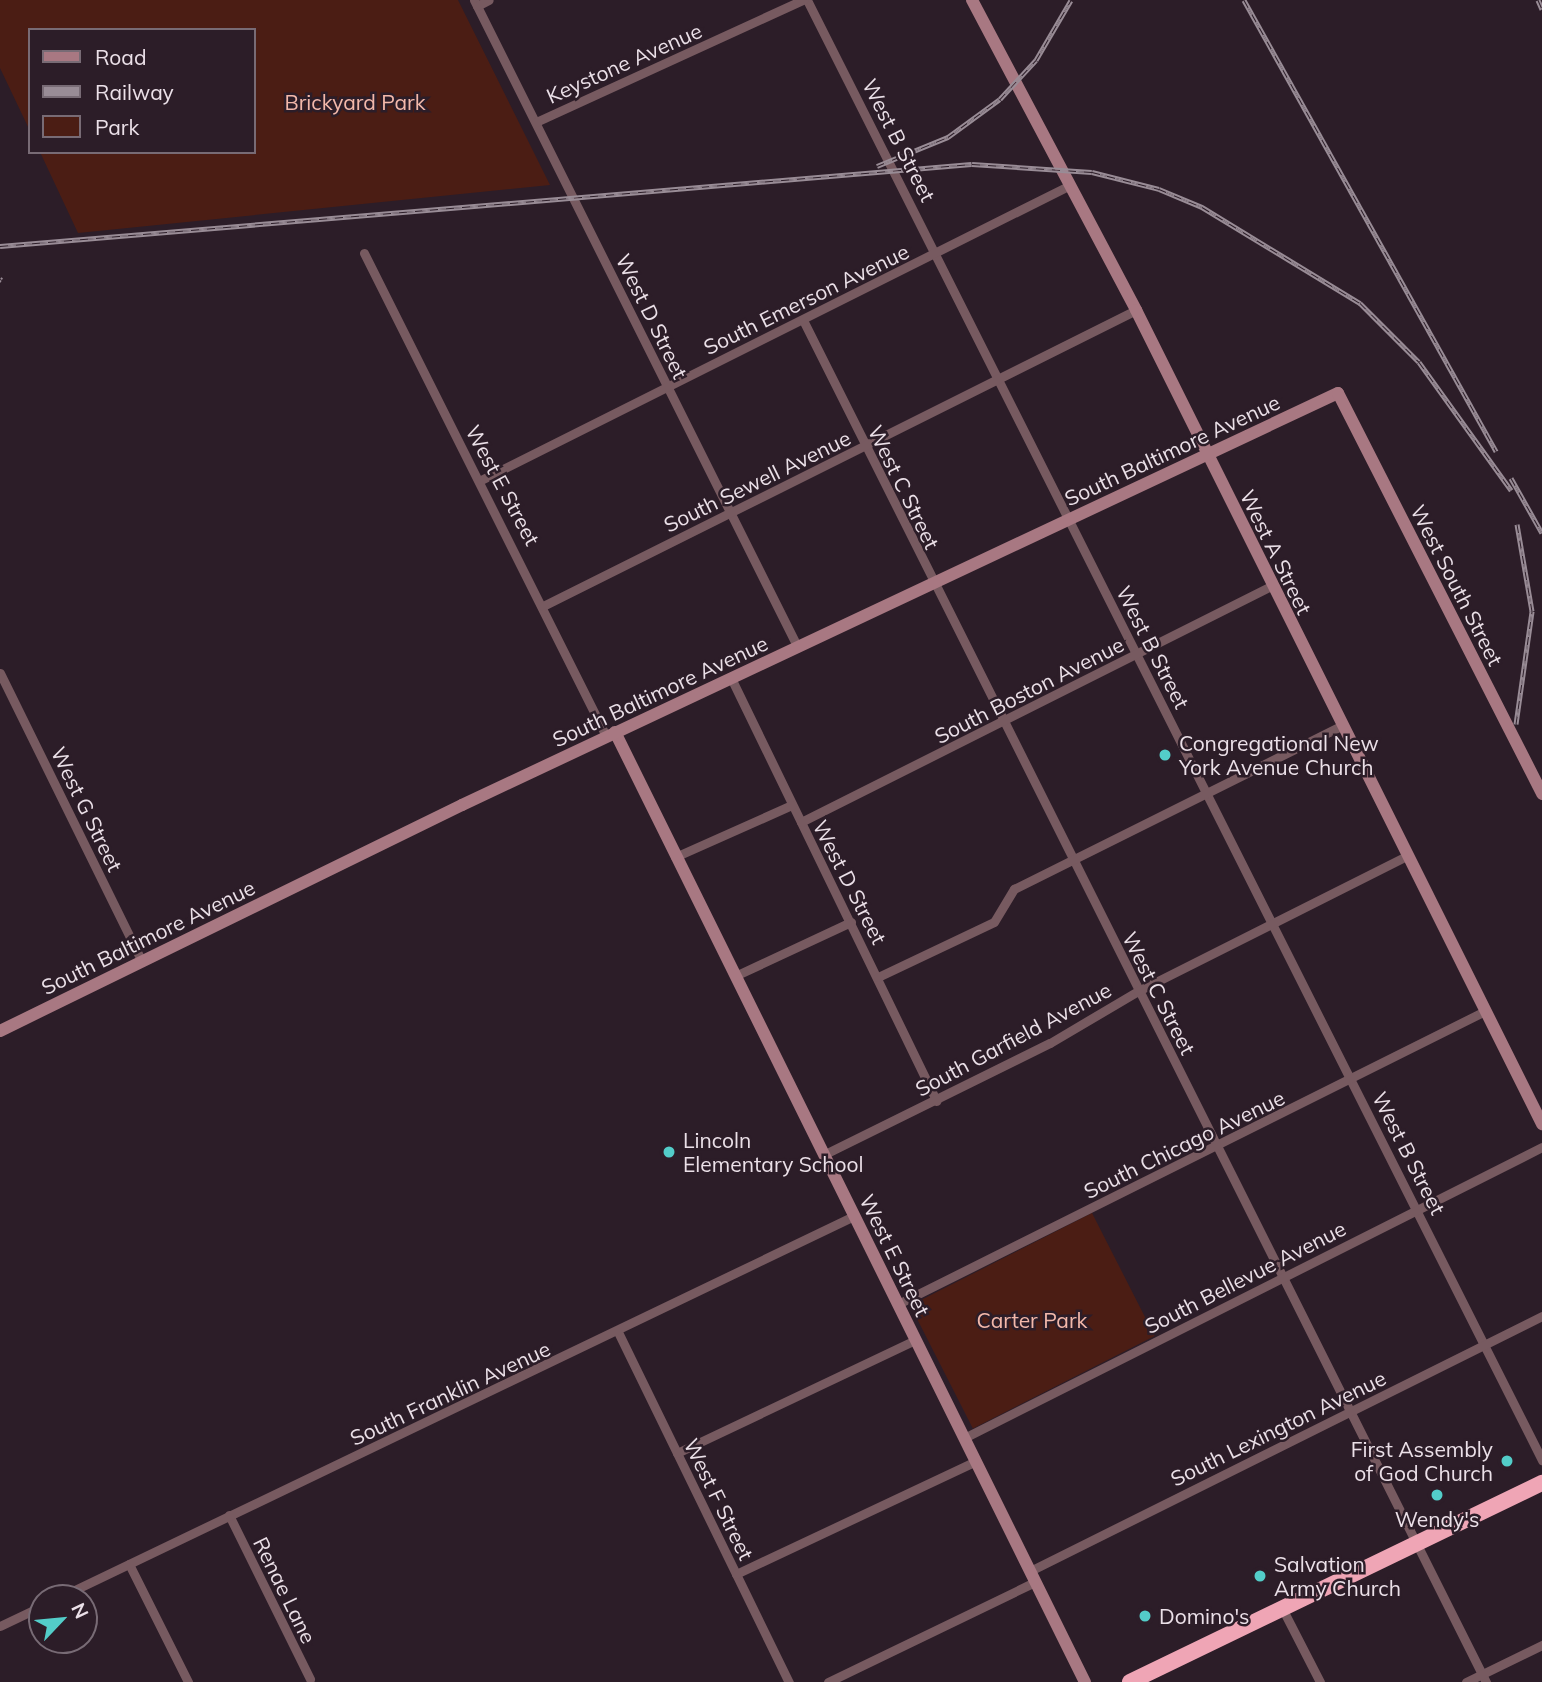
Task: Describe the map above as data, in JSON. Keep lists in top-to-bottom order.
{
  "streets": {
    "street": [
      "Keystone Avenue",
      "West B Street",
      "South Emerson Avenue",
      "West D Street",
      "South Baltimore Avenue",
      "South Sewell Avenue",
      "West E Street",
      "West C Street",
      "West A Street",
      "West South Street",
      "South Boston Avenue",
      "West G Street",
      "South Garfield Avenue",
      "South Chicago Avenue",
      "South Bellevue Avenue",
      "South Franklin Avenue",
      "South Lexington Avenue",
      "West F Street",
      "Renae Lane"
    ]
  },
  "crossings": [
    ["Keystone Avenue", "West B Street"],
    ["Keystone Avenue", "West D Street"],
    ["West B Street", "South Emerson Avenue"],
    ["West B Street", "South Baltimore Avenue"],
    ["West B Street", "South Sewell Avenue"],
    ["West B Street", "South Boston Avenue"],
    ["West B Street", "South Garfield Avenue"],
    ["West B Street", "South Chicago Avenue"],
    ["West B Street", "South Bellevue Avenue"],
    ["West B Street", "South Lexington Avenue"],
    ["South Emerson Avenue", "West D Street"],
    ["South Emerson Avenue", "West E Street"],
    ["South Emerson Avenue", "West C Street"],
    ["South Emerson Avenue", "West A Street"],
    ["West D Street", "South Baltimore Avenue"],
    ["West D Street", "South Sewell Avenue"],
    ["West D Street", "South Boston Avenue"],
    ["West D Street", "South Garfield Avenue"],
    ["South Baltimore Avenue", "West E Street"],
    ["South Baltimore Avenue", "West C Street"],
    ["South Baltimore Avenue", "West A Street"],
    ["South Baltimore Avenue", "West South Street"],
    ["South Baltimore Avenue", "West G Street"],
    ["South Sewell Avenue", "West E Street"],
    ["South Sewell Avenue", "West C Street"],
    ["South Sewell Avenue", "West A Street"],
    ["West E Street", "South Garfield Avenue"],
    ["West E Street", "South Chicago Avenue"],
    ["West E Street", "South Bellevue Avenue"],
    ["West E Street", "South Franklin Avenue"],
    ["West E Street", "South Lexington Avenue"],
    ["West C Street", "South Boston Avenue"],
    ["West C Street", "South Garfield Avenue"],
    ["West C Street", "South Chicago Avenue"],
    ["West C Street", "South Bellevue Avenue"],
    ["West C Street", "South Lexington Avenue"],
    ["West A Street", "South Boston Avenue"],
    ["West A Street", "South Garfield Avenue"],
    ["West A Street", "South Chicago Avenue"],
    ["South Franklin Avenue", "West F Street"],
    ["South Franklin Avenue", "Renae Lane"]
  ],
  "parks": ["Brickyard Park", "Carter Park"],
  "places": [
    "Congregational New York Avenue Church",
    "Lincoln Elementary School",
    "First Assembly of God Church",
    "Wendy's",
    "Salvation Army Church",
    "Domino's"
  ],
  "legend": ["Road", "Railway", "Park"],
  "north": "top right"
}
